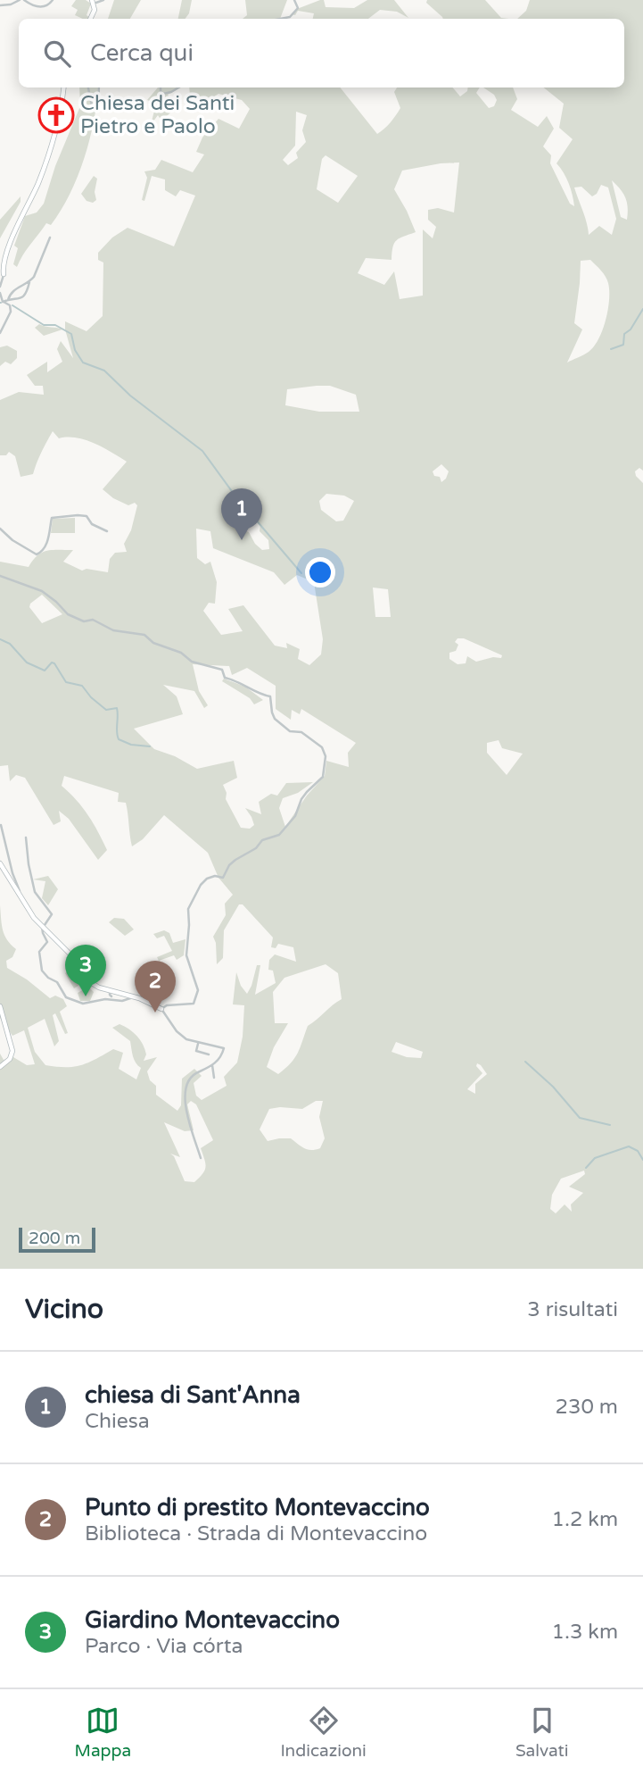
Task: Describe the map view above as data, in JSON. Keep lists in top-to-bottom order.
{
  "places": {
    "church": ["Chiesa dei Santi Pietro e Paolo"]
  },
  "scale_bar": "200 m",
  "page": {
    "search": "Cerca qui",
    "pins": ["1", "3", "2"],
    "scale": "200 m",
    "heading": ["Vicino", "3 risultati"],
    "list": [
      {
        "mark": "1",
        "name": "chiesa di Sant'Anna",
        "note": "Chiesa",
        "value": "230 m"
      },
      {
        "mark": "2",
        "name": "Punto di prestito Montevaccino",
        "note": "Biblioteca · Strada di Montevaccino",
        "value": "1.2 km"
      },
      {
        "mark": "3",
        "name": "Giardino Montevaccino",
        "note": "Parco · Via córta",
        "value": "1.3 km"
      }
    ],
    "nav": ["Mappa", "Indicazioni", "Salvati"]
  }
}
